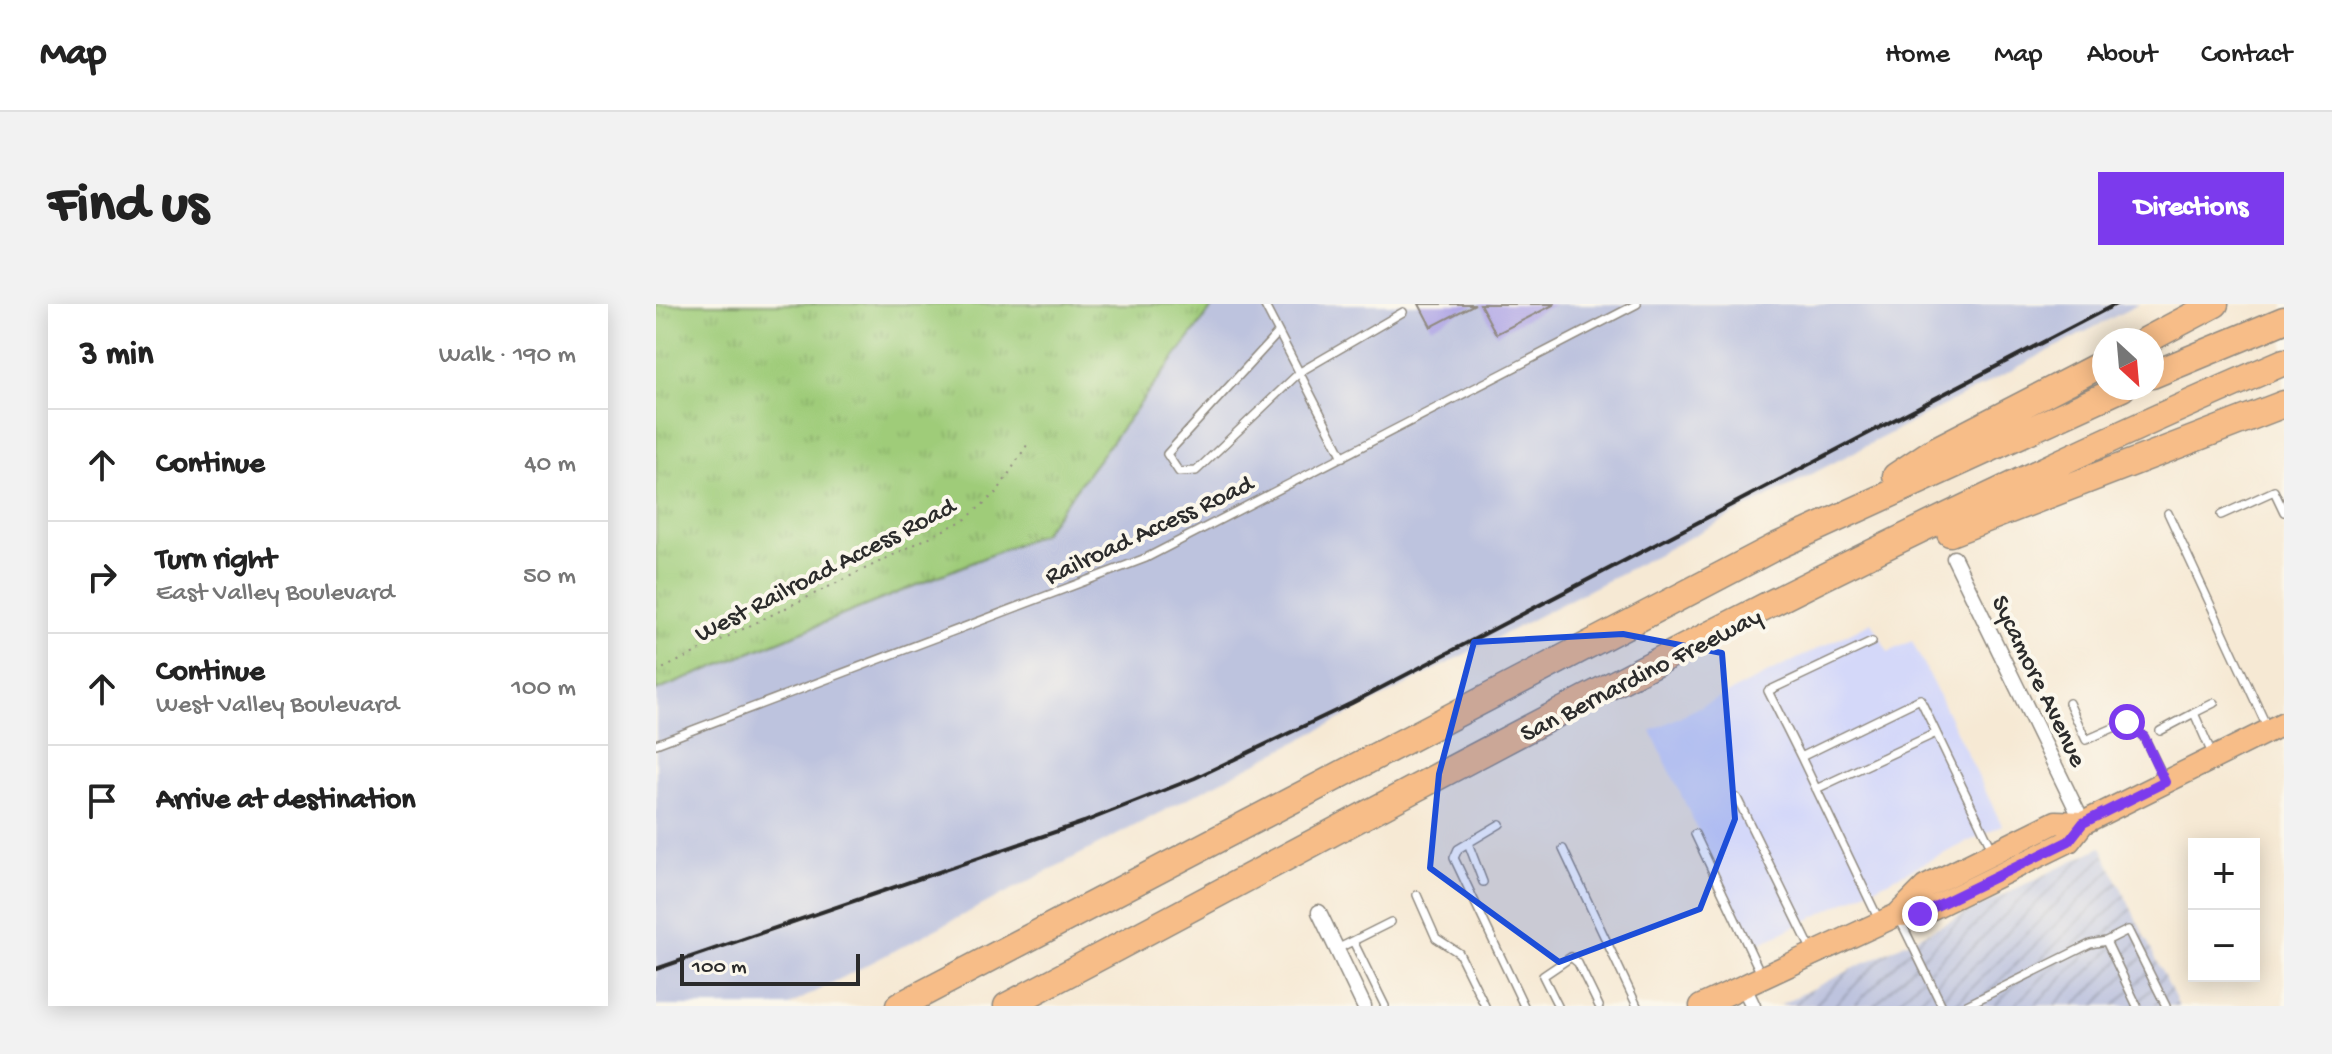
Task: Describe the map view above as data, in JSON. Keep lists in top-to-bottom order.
{
  "streets": {
    "highway": ["San Bernardino Freeway"],
    "street": ["Sycamore Avenue"],
    "lane": ["Railroad Access Road"],
    "path": ["West Railroad Access Road"]
  },
  "scale_bar": "100 m",
  "north": "bottom right",
  "page": {
    "header": "Map",
    "nav": [
      "Home",
      "Map",
      "About",
      "Contact"
    ],
    "buttons": "Directions",
    "title": "Find us",
    "heading": ["3 min", "Walk · 190 m"],
    "list": [
      ["Continue", "40 m"],
      ["Turn right", "East Valley Boulevard", "50 m"],
      ["Continue", "West Valley Boulevard", "100 m"],
      "Arrive at destination"
    ],
    "map_buttons": ["+", "−"],
    "scale": "100 m"
  }
}
